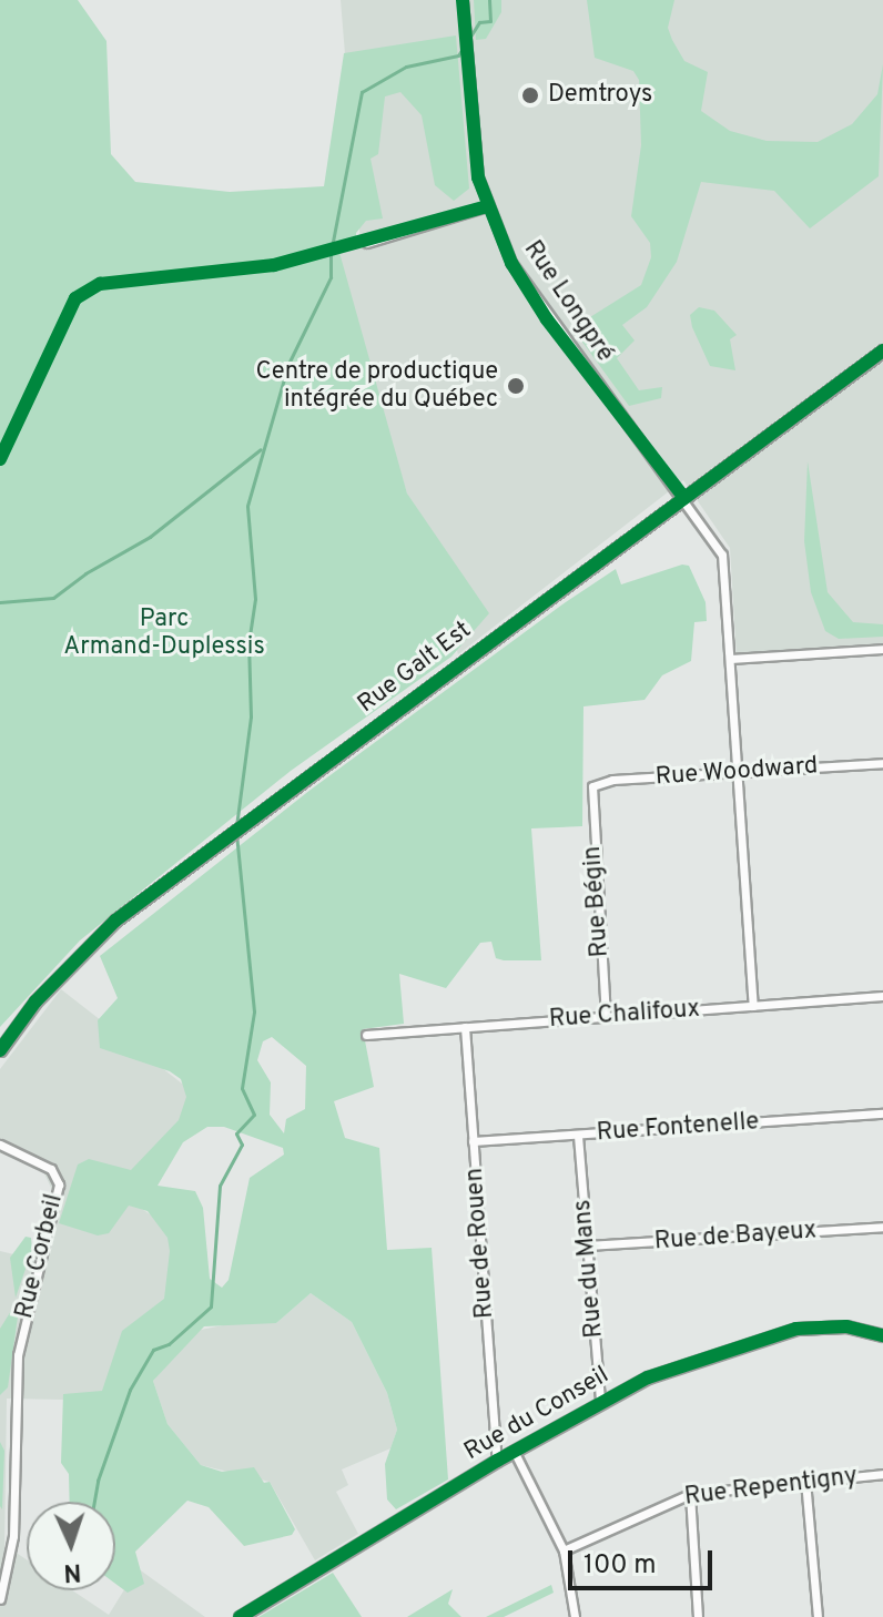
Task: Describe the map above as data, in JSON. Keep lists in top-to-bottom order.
{
  "streets": {
    "street": [
      "Rue Longpré",
      "Rue Galt Est",
      "Rue Woodward",
      "Rue Bégin",
      "Rue Chalifoux",
      "Rue Fontenelle",
      "Rue de Bayeux",
      "Rue de Rouen",
      "Rue Corbeil",
      "Rue du Mans",
      "Rue du Conseil",
      "Rue Repentigny"
    ]
  },
  "crossings": [
    ["Rue Longpré", "Rue Galt Est"],
    ["Rue Longpré", "Rue Woodward"],
    ["Rue Longpré", "Rue Chalifoux"],
    ["Rue Woodward", "Rue Bégin"],
    ["Rue Bégin", "Rue Chalifoux"],
    ["Rue Chalifoux", "Rue de Rouen"],
    ["Rue Fontenelle", "Rue de Rouen"],
    ["Rue Fontenelle", "Rue du Mans"],
    ["Rue de Bayeux", "Rue du Mans"],
    ["Rue de Rouen", "Rue du Conseil"],
    ["Rue du Mans", "Rue du Conseil"]
  ],
  "parks": ["Parc Armand-Duplessis"],
  "places": ["Demtroys", "Centre de productique intégrée du Québec"],
  "scale_bar": "100 m",
  "north": "bottom"
}
